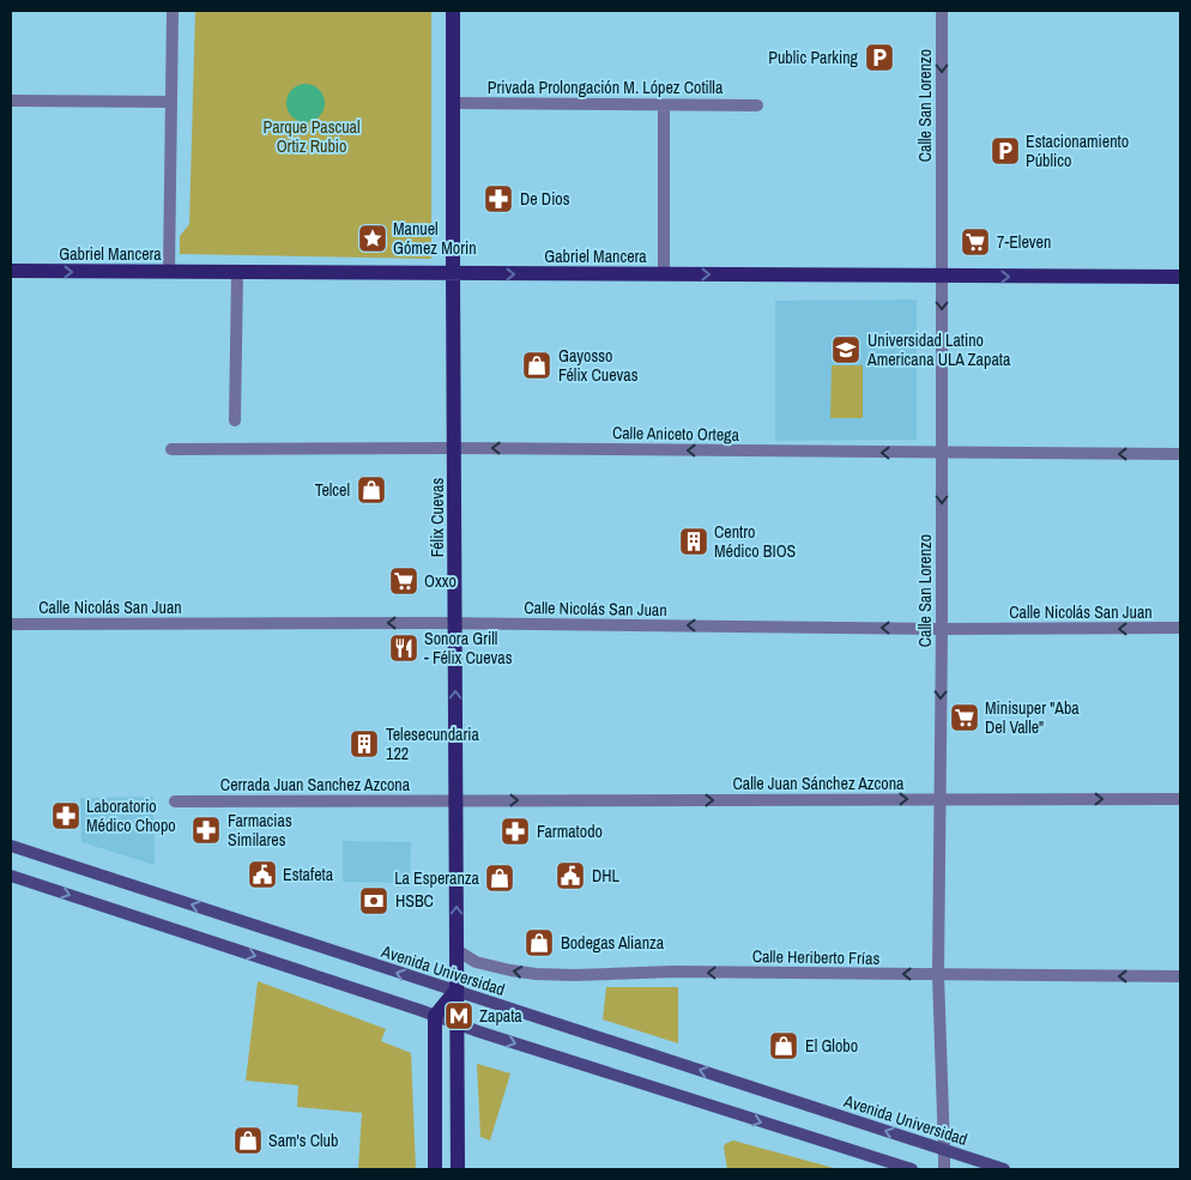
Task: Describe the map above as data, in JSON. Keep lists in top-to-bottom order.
{
  "streets": {
    "main road": ["Gabriel Mancera", "Félix Cuevas", "Avenida Universidad"],
    "street": [
      "Privada Prolongación M. López Cotilla",
      "Calle San Lorenzo",
      "Calle Aniceto Ortega",
      "Calle Nicolás San Juan",
      "Calle Juan Sánchez Azcona",
      "Cerrada Juan Sanchez Azcona",
      "Calle Heriberto Frías"
    ]
  },
  "crossings": [
    ["Privada Prolongación M. López Cotilla", "Félix Cuevas"],
    ["Calle San Lorenzo", "Gabriel Mancera"],
    ["Calle San Lorenzo", "Calle Aniceto Ortega"],
    ["Calle San Lorenzo", "Calle Nicolás San Juan"],
    ["Calle San Lorenzo", "Calle Juan Sánchez Azcona"],
    ["Calle San Lorenzo", "Calle Heriberto Frías"],
    ["Calle San Lorenzo", "Avenida Universidad"],
    ["Gabriel Mancera", "Félix Cuevas"],
    ["Calle Aniceto Ortega", "Félix Cuevas"],
    ["Félix Cuevas", "Calle Nicolás San Juan"],
    ["Félix Cuevas", "Calle Juan Sánchez Azcona"],
    ["Félix Cuevas", "Cerrada Juan Sanchez Azcona"],
    ["Félix Cuevas", "Calle Heriberto Frías"],
    ["Félix Cuevas", "Avenida Universidad"],
    ["Calle Juan Sánchez Azcona", "Cerrada Juan Sanchez Azcona"]
  ],
  "one_way": [
    "Calle San Lorenzo",
    "Gabriel Mancera",
    "Calle Aniceto Ortega",
    "Calle Nicolás San Juan",
    "Calle Juan Sánchez Azcona",
    "Calle Heriberto Frías"
  ],
  "parks": ["Parque Pascual Ortiz Rubio"],
  "places": {
    "parking": ["Public Parking", "Estacionamiento Público"],
    "pharmacy": [
      "De Dios",
      "Laboratorio Médico Chopo",
      "Farmacias Similares",
      "Farmatodo"
    ],
    "place": ["Manuel Gómez Morin"],
    "supermarket": ["7-Eleven", "Oxxo", "Minisuper \"Aba Del Valle\""],
    "school or university": ["Universidad Latino Americana ULA Zapata"],
    "shop": [
      "Gayosso Félix Cuevas",
      "Telcel",
      "La Esperanza",
      "Bodegas Alianza",
      "El Globo",
      "Sam's Club"
    ],
    "building": ["Centro Médico BIOS", "Telesecundaria 122"],
    "restaurant": ["Sonora Grill - Félix Cuevas"],
    "public building": ["Estafeta", "DHL"],
    "bank": ["HSBC"],
    "metro station": ["Zapata"]
  }
}
